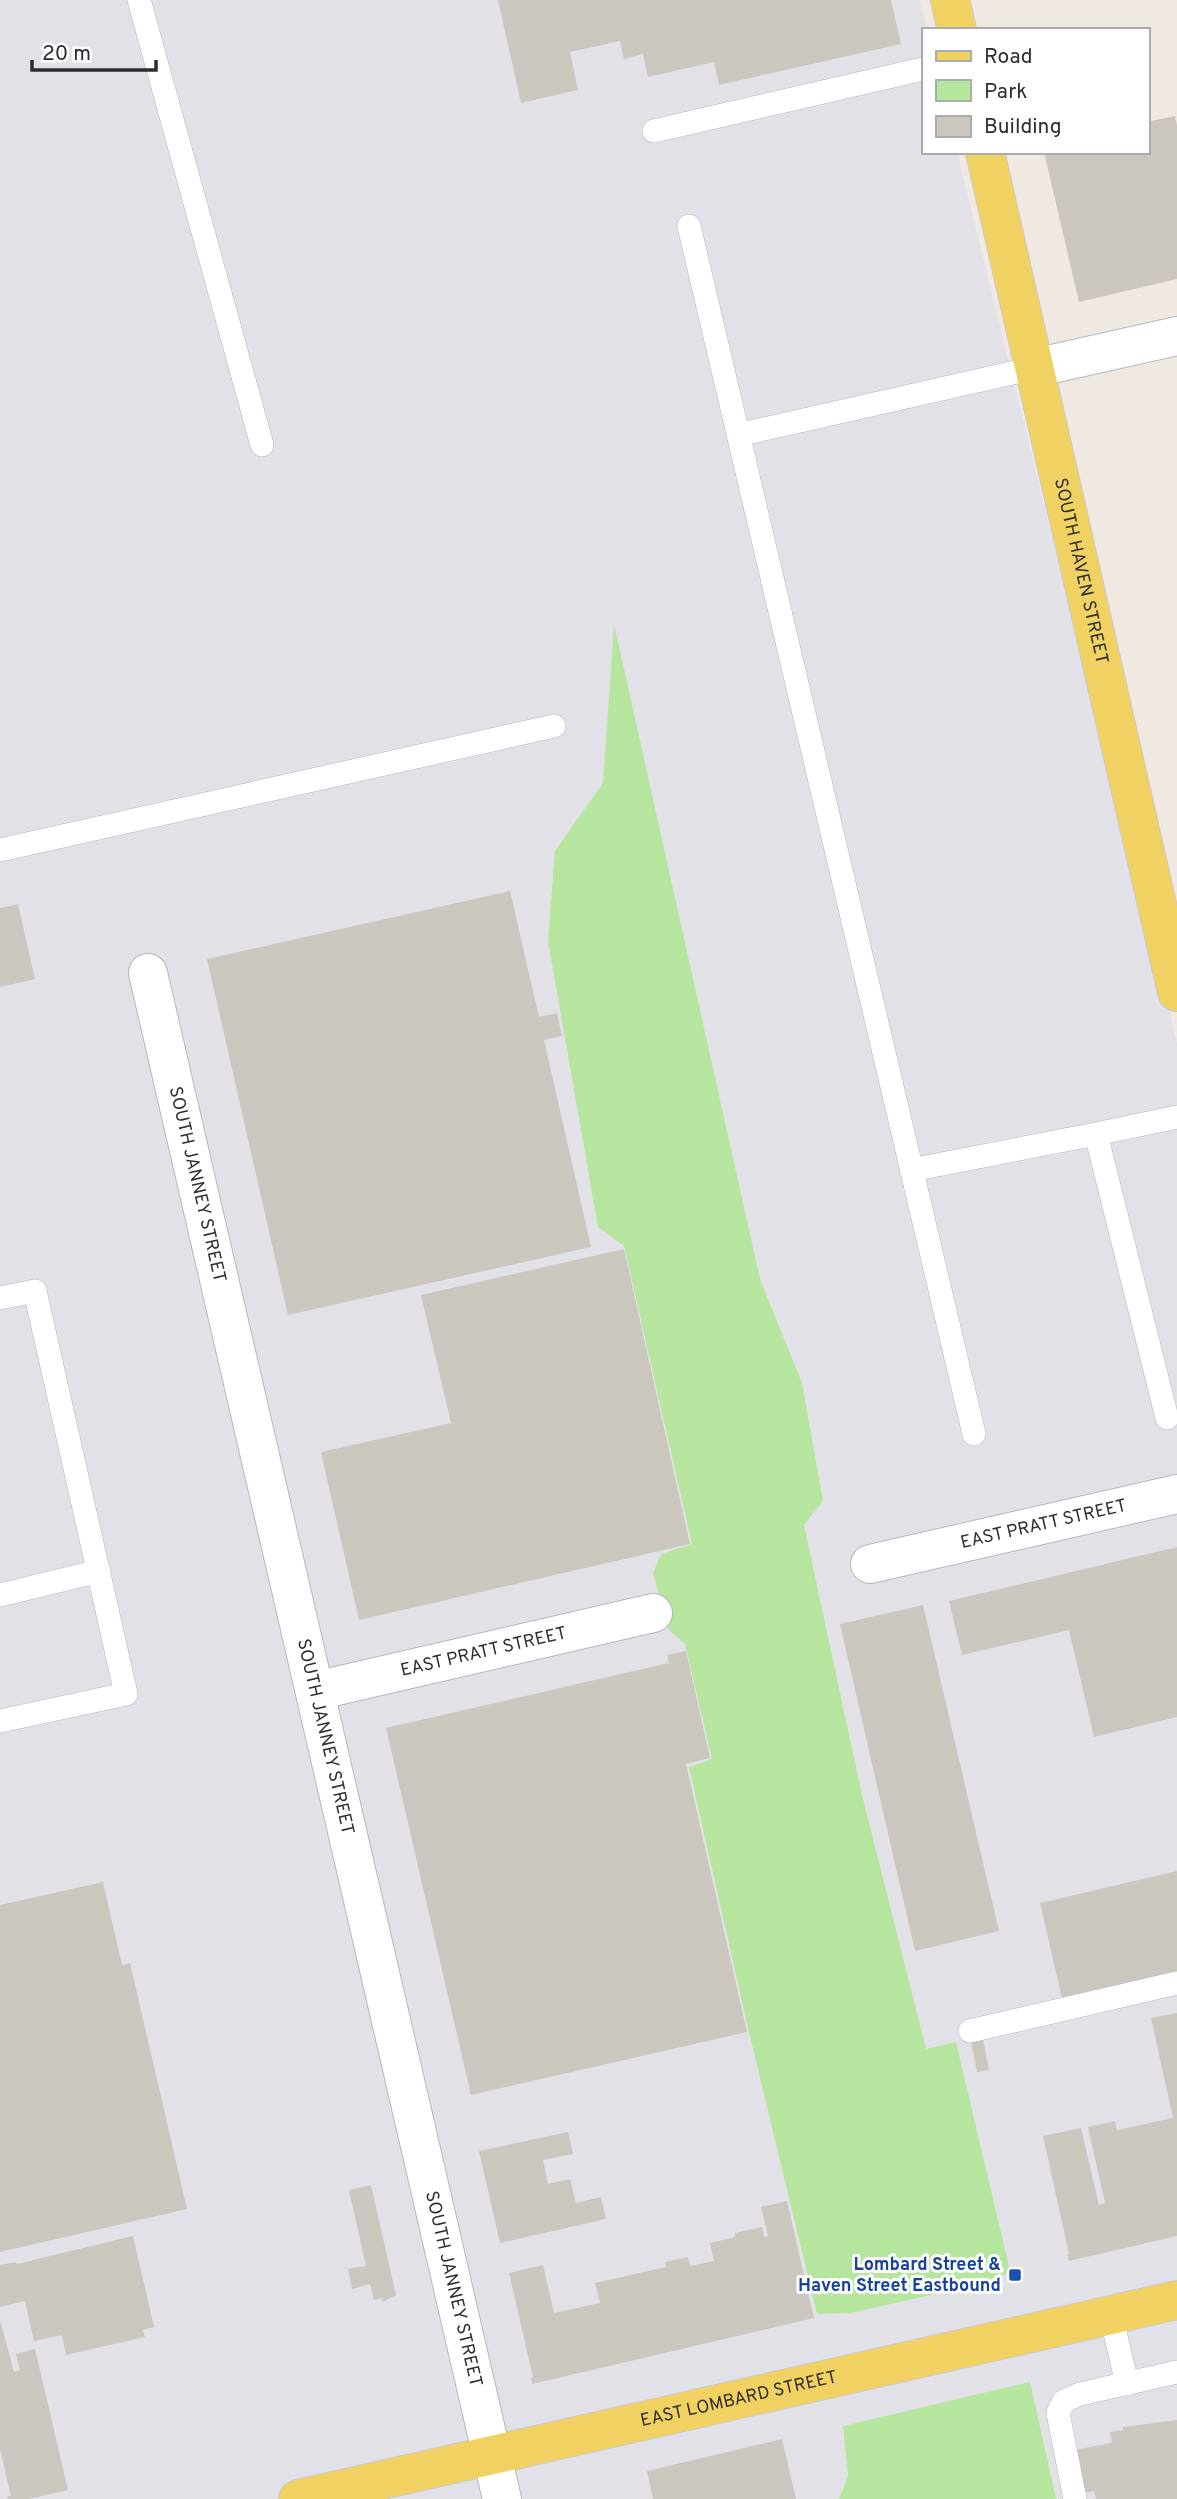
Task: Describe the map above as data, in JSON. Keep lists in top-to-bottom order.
{
  "streets": {
    "main road": ["SOUTH HAVEN STREET", "EAST LOMBARD STREET"],
    "street": ["SOUTH JANNEY STREET", "EAST PRATT STREET"]
  },
  "crossings": [
    ["SOUTH JANNEY STREET", "EAST PRATT STREET"],
    ["SOUTH JANNEY STREET", "EAST LOMBARD STREET"]
  ],
  "places": {
    "transit": ["Lombard Street & Haven Street Eastbound"]
  },
  "legend": ["Road", "Park", "Building"],
  "scale_bar": "20 m"
}
